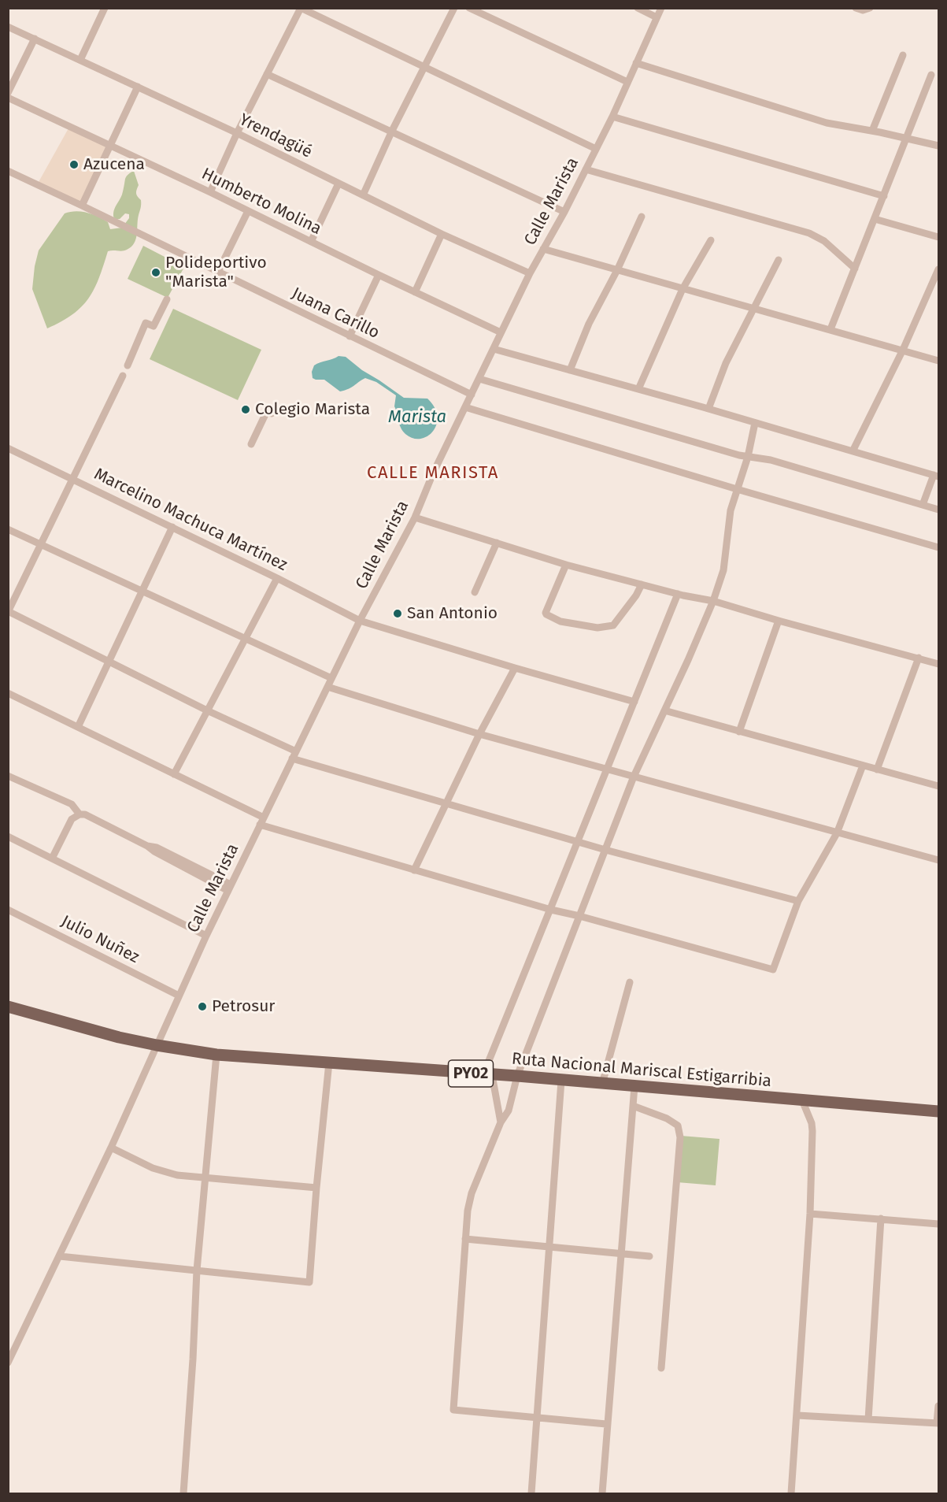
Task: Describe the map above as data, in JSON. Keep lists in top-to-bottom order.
{
  "streets": {
    "main road": ["Ruta Nacional Mariscal Estigarribia", "PY02"],
    "street": [
      "Yrendagüé",
      "Humberto Molina",
      "Calle Marista",
      "Juana Carillo",
      "Marcelino Machuca Martínez",
      "Julio Nuñez"
    ]
  },
  "crossings": [
    ["Yrendagüé", "Calle Marista"],
    ["Humberto Molina", "Calle Marista"],
    ["Calle Marista", "Juana Carillo"],
    ["Calle Marista", "Marcelino Machuca Martínez"],
    ["Calle Marista", "Julio Nuñez"],
    ["Calle Marista", "Ruta Nacional Mariscal Estigarribia"]
  ],
  "districts": ["CALLE MARISTA"],
  "water": ["Marista"],
  "places": [
    "Azucena",
    "Polideportivo \"Marista\"",
    "Colegio Marista",
    "San Antonio",
    "Petrosur"
  ]
}
